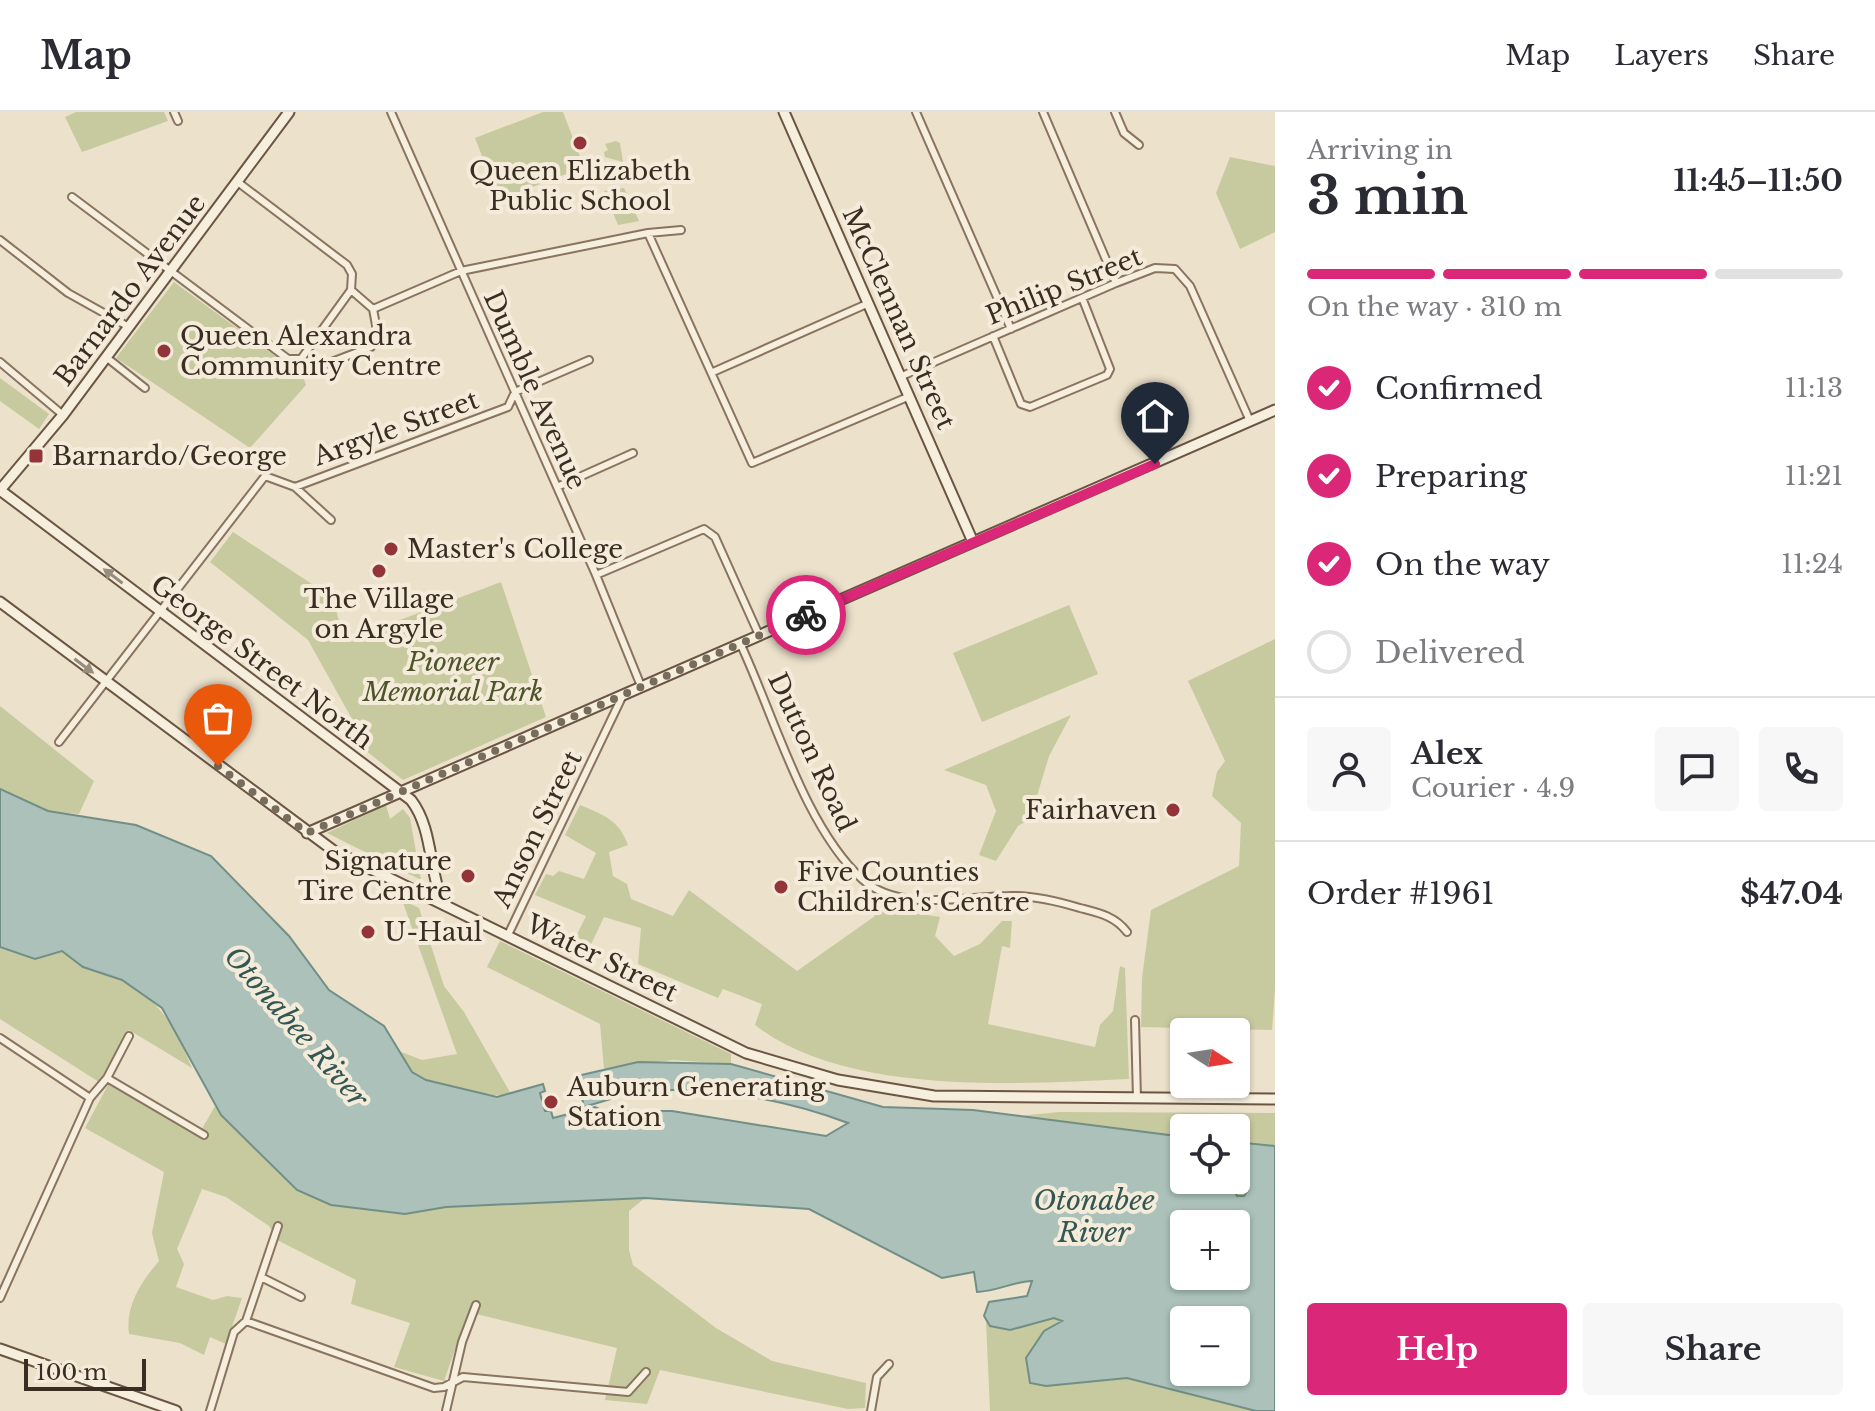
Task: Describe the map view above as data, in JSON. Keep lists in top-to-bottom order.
{
  "streets": {
    "main road": [
      "Barnardo Avenue",
      "McClennan Street",
      "George Street North",
      "Water Street"
    ],
    "street": [
      "Philip Street",
      "Dumble Avenue",
      "Argyle Street",
      "Dutton Road",
      "Anson Street"
    ]
  },
  "crossings": [
    ["Philip Street", "McClennan Street"],
    ["Barnardo Avenue", "George Street North"],
    ["Dumble Avenue", "Argyle Street"],
    ["Argyle Street", "George Street North"],
    ["Argyle Street", "Water Street"],
    ["George Street North", "Water Street"],
    ["Anson Street", "Water Street"]
  ],
  "water": ["Otonabee River"],
  "parks": ["Pioneer Memorial Park"],
  "places": {
    "other": [
      "Queen Elizabeth Public School",
      "Queen Alexandra Community Centre",
      "Master's College",
      "The Village on Argyle",
      "Fairhaven",
      "Signature Tire Centre",
      "Five Counties Children's Centre",
      "U-Haul",
      "Auburn Generating Station"
    ],
    "transit": ["Barnardo/George"]
  },
  "scale_bar": "100 m",
  "north": "right",
  "page": {
    "header": "Map",
    "nav": ["Map", "Layers", "Share"],
    "heading": ["3 min", "Arriving in", "11:45–11:50"],
    "panel": [
      "Alex",
      "Courier · 4.9",
      "Order #1961",
      "$47.04"
    ],
    "bar": "On the way · 310 m",
    "list": [
      ["Confirmed", "11:13"],
      ["Preparing", "11:21"],
      ["On the way", "11:24"],
      "Delivered"
    ],
    "map_buttons": ["+", "−"],
    "buttons": ["Help", "Share"],
    "scale": "100 m"
  }
}
